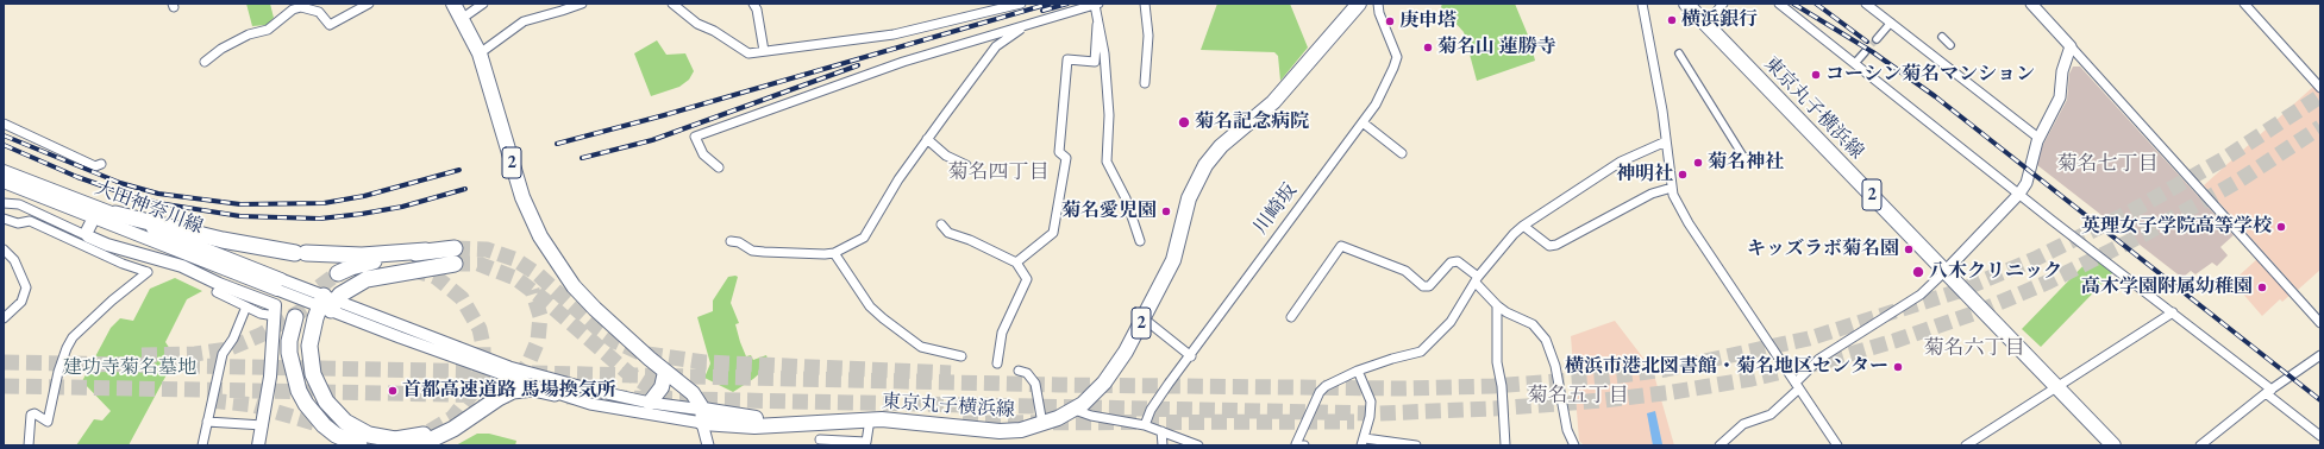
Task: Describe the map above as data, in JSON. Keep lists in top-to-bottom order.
{
  "streets": {
    "main road": ["東京丸子横浜線", "2", "大田神奈川線"],
    "street": ["川崎坂"]
  },
  "crossings": [
    ["東京丸子横浜線", "2"]
  ],
  "districts": [
    "菊名七丁目",
    "菊名四丁目",
    "菊名六丁目",
    "菊名五丁目"
  ],
  "parks": ["建功寺菊名墓地"],
  "places": [
    "横浜銀行",
    "庚申塔",
    "菊名山 蓮勝寺",
    "コーシン菊名マンション",
    "菊名記念病院",
    "菊名神社",
    "神明社",
    "菊名愛児園",
    "英理女子学院高等学校",
    "キッズラボ菊名園",
    "八木クリニック",
    "高木学園附属幼稚園",
    "横浜市港北図書館・菊名地区センター",
    "首都高速道路 馬場換気所"
  ]
}
